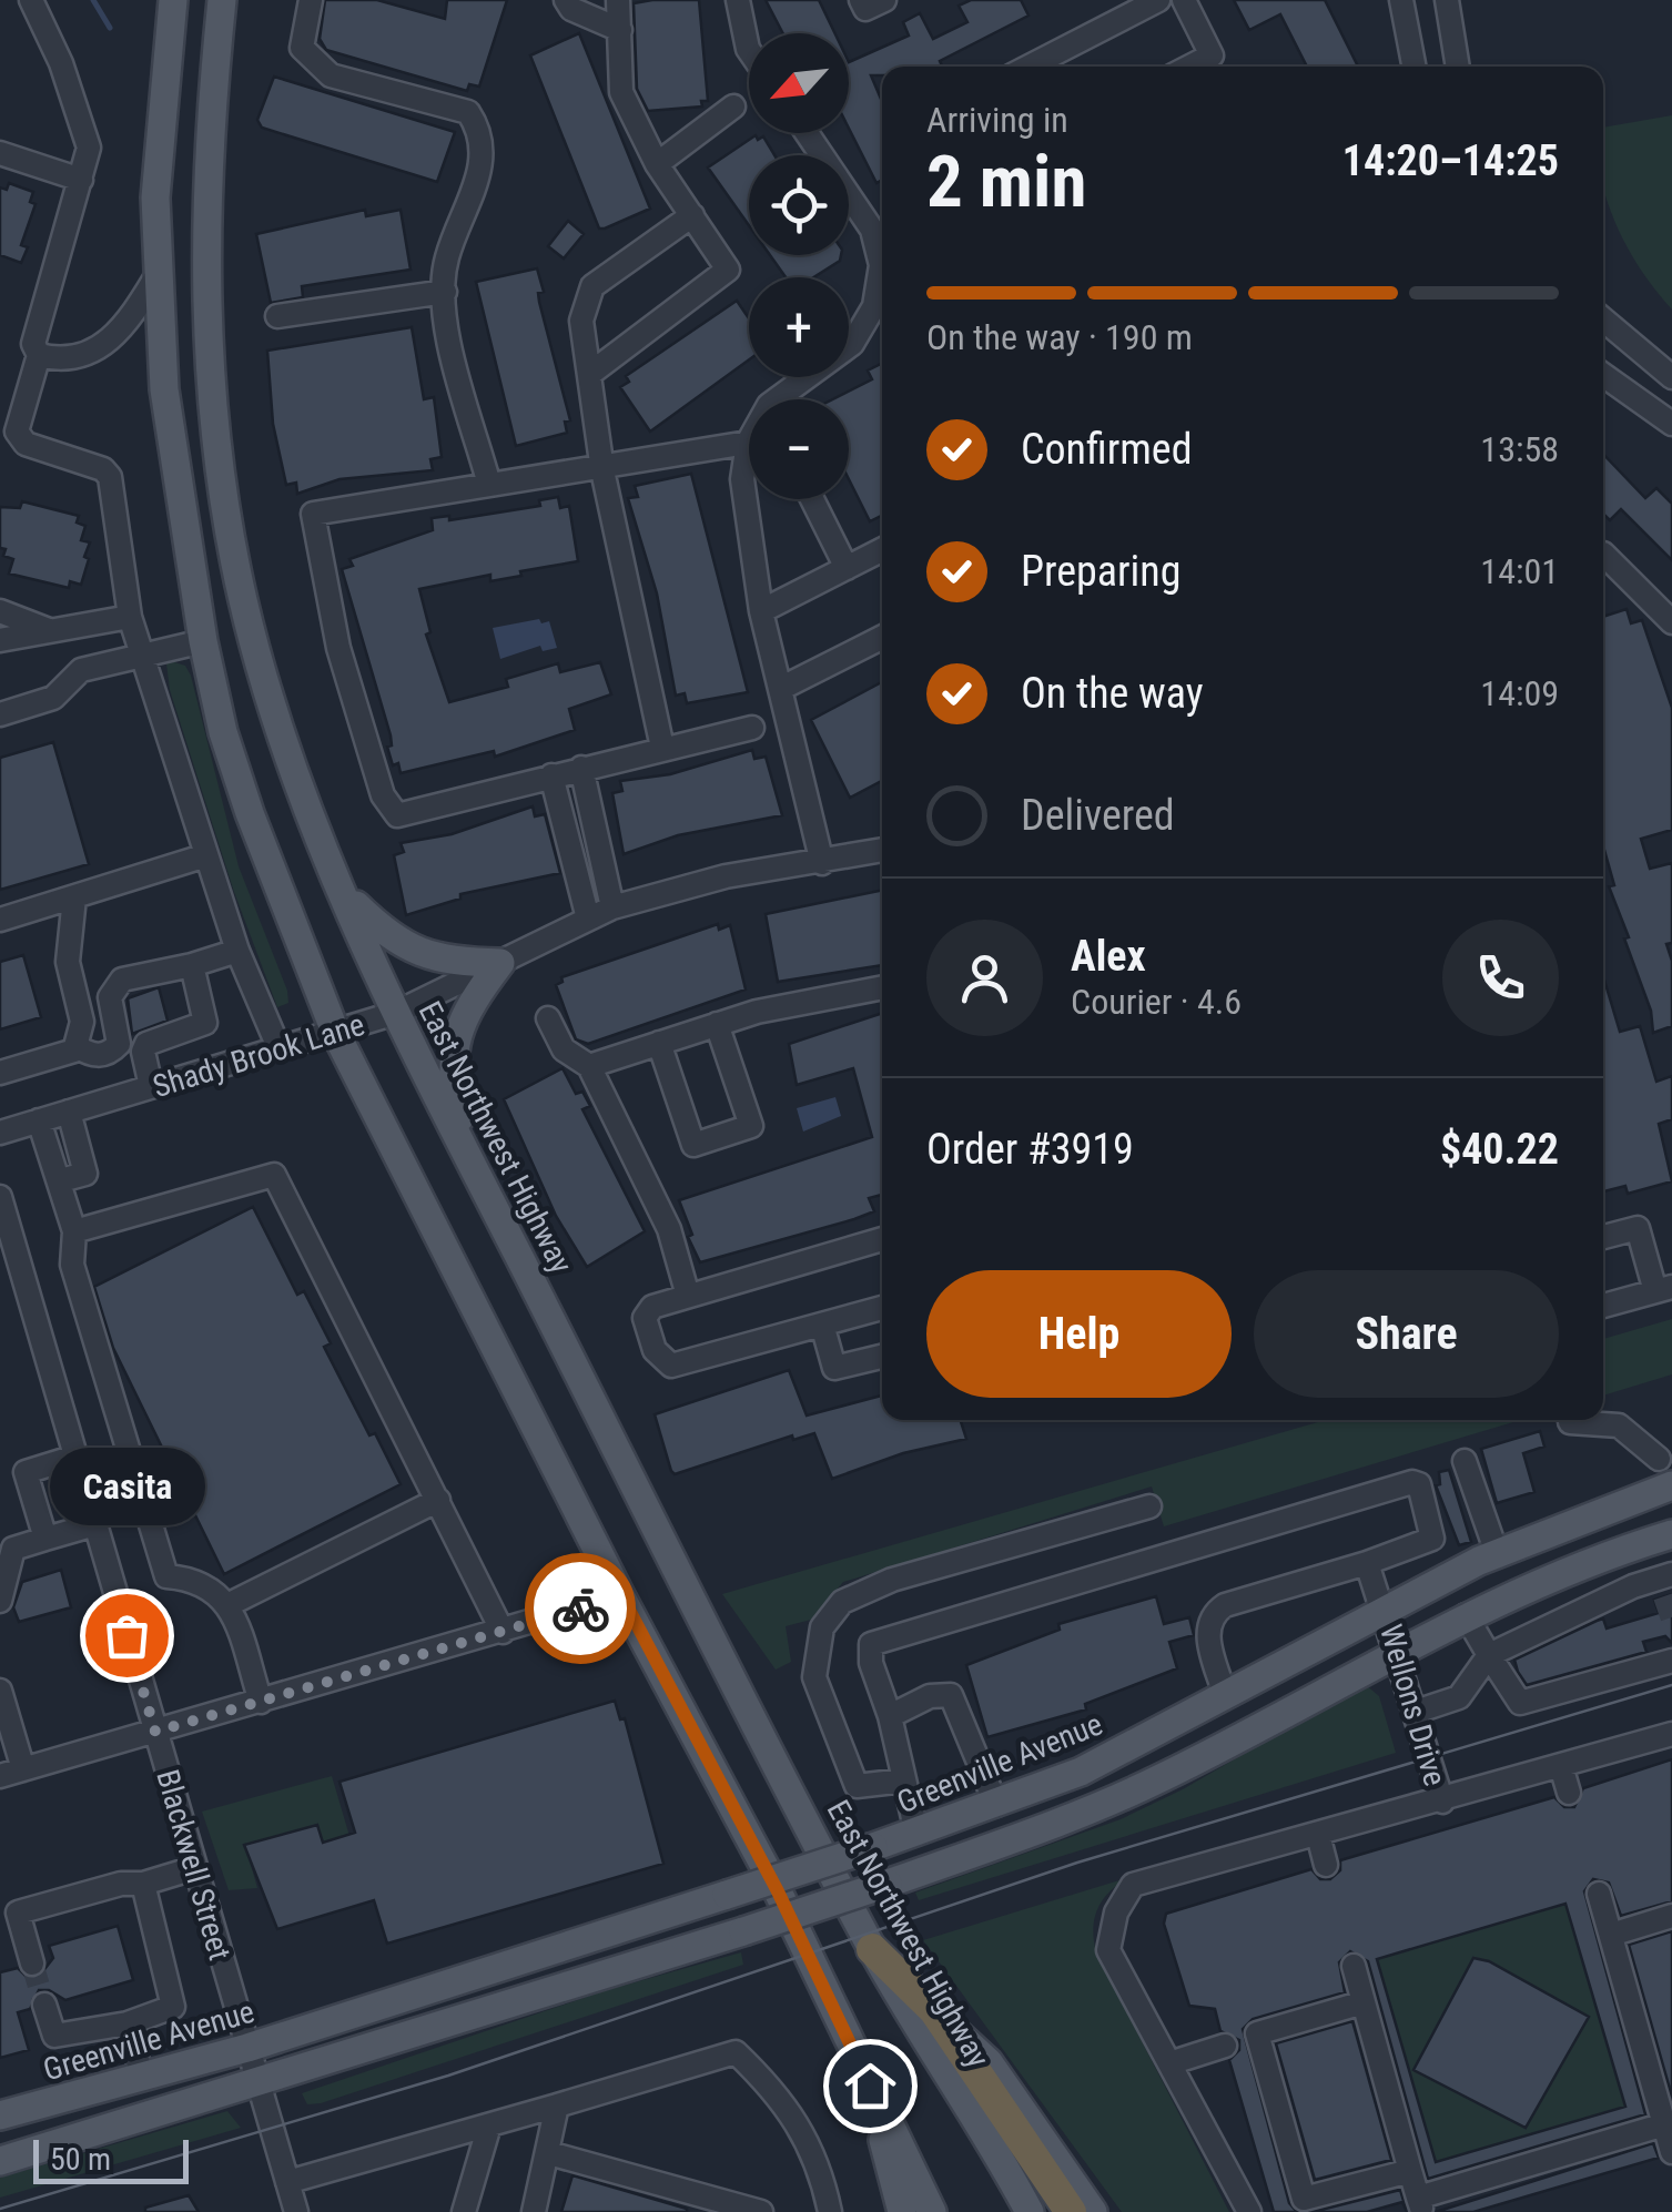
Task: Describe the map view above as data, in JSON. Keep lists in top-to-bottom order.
{
  "streets": {
    "main road": ["East Northwest Highway", "Greenville Avenue"],
    "street": ["Shady Brook Lane", "Wellons Drive", "Blackwell Street"]
  },
  "crossings": [
    ["Shady Brook Lane", "East Northwest Highway"],
    ["Wellons Drive", "Greenville Avenue"],
    ["Greenville Avenue", "Blackwell Street"]
  ],
  "places": ["Casita"],
  "scale_bar": "50 m",
  "north": "bottom left",
  "page": {
    "map_buttons": ["+", "−"],
    "heading": ["2 min", "Arriving in", "14:20–14:25"],
    "panel": [
      "Alex",
      "Courier · 4.6",
      "Order #3919",
      "$40.22"
    ],
    "bar": "On the way · 190 m",
    "list": [
      ["Confirmed", "13:58"],
      ["Preparing", "14:01"],
      ["On the way", "14:09"],
      "Delivered"
    ],
    "buttons": ["Help", "Share"],
    "bubble": "Casita",
    "scale": "50 m"
  }
}
